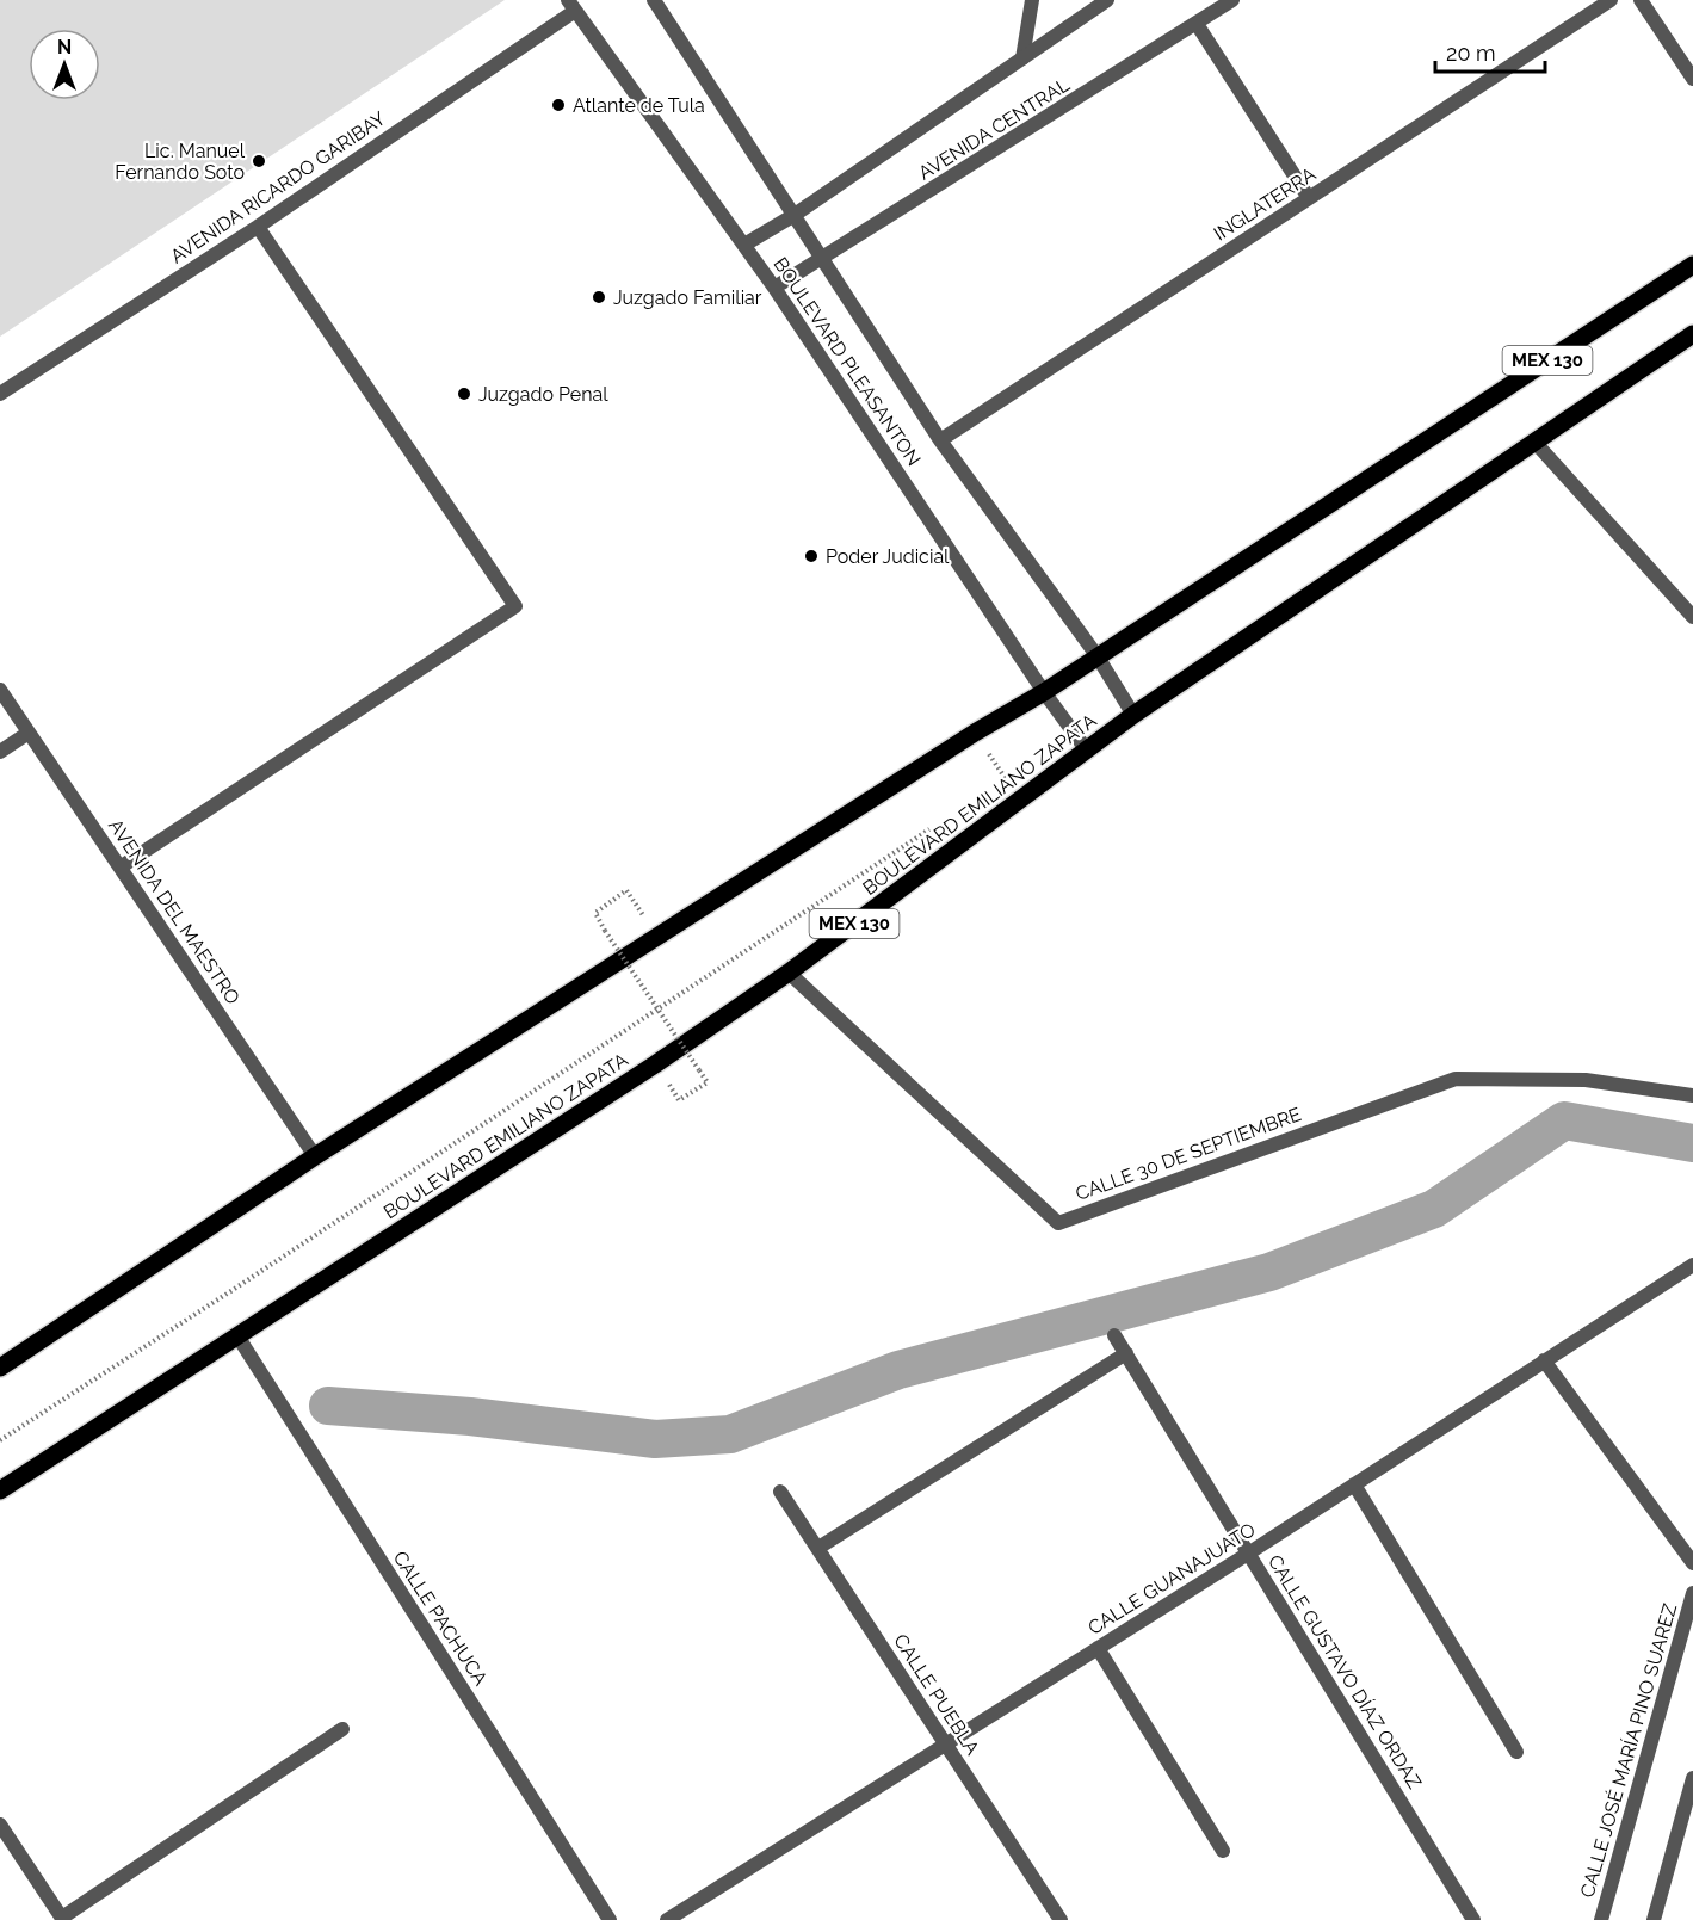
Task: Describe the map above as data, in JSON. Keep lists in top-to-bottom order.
{
  "streets": {
    "main road": ["MEX 130", "BOULEVARD EMILIANO ZAPATA"],
    "street": [
      "AVENIDA CENTRAL",
      "AVENIDA RICARDO GARIBAY",
      "INGLATERRA",
      "BOULEVARD PLEASANTON",
      "AVENIDA DEL MAESTRO",
      "CALLE 30 DE SEPTIEMBRE",
      "CALLE GUANAJUATO",
      "CALLE PACHUCA",
      "CALLE GUSTAVO DÍAZ ORDAZ",
      "CALLE PUEBLA",
      "CALLE JOSÉ MARÍA PINO SUAREZ"
    ]
  },
  "crossings": [
    ["AVENIDA CENTRAL", "BOULEVARD PLEASANTON"],
    ["AVENIDA RICARDO GARIBAY", "BOULEVARD PLEASANTON"],
    ["INGLATERRA", "BOULEVARD PLEASANTON"],
    ["MEX 130", "BOULEVARD PLEASANTON"],
    ["MEX 130", "AVENIDA DEL MAESTRO"],
    ["BOULEVARD PLEASANTON", "BOULEVARD EMILIANO ZAPATA"],
    ["BOULEVARD EMILIANO ZAPATA", "CALLE 30 DE SEPTIEMBRE"],
    ["BOULEVARD EMILIANO ZAPATA", "CALLE PACHUCA"],
    ["CALLE GUANAJUATO", "CALLE GUSTAVO DÍAZ ORDAZ"],
    ["CALLE GUANAJUATO", "CALLE PUEBLA"]
  ],
  "places": [
    "Atlante de Tula",
    "Lic. Manuel Fernando Soto",
    "Juzgado Familiar",
    "Juzgado Penal",
    "Poder Judicial"
  ],
  "scale_bar": "20 m",
  "north": "top"
}
